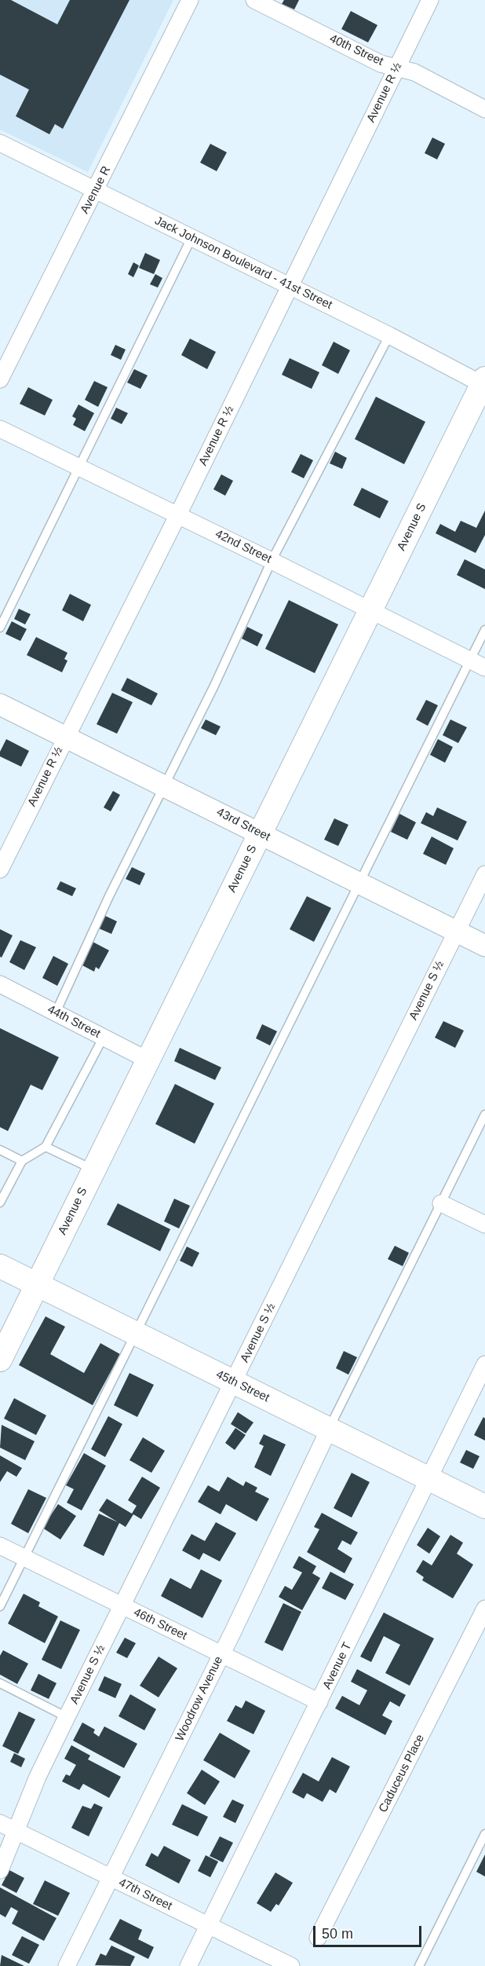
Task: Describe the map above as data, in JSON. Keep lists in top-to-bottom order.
{
  "streets": {
    "main road": ["Avenue S", "45th Street"],
    "street": [
      "40th Street",
      "Avenue R ½",
      "Avenue R",
      "Jack Johnson Boulevard - 41st Street",
      "42nd Street",
      "43rd Street",
      "Avenue S ½",
      "44th Street",
      "46th Street",
      "Avenue T",
      "Woodrow Avenue",
      "Caduceus Place",
      "47th Street"
    ]
  },
  "crossings": [
    ["40th Street", "Avenue R ½"],
    ["Avenue R ½", "Jack Johnson Boulevard - 41st Street"],
    ["Avenue R ½", "42nd Street"],
    ["Avenue R ½", "43rd Street"],
    ["Avenue R", "Jack Johnson Boulevard - 41st Street"],
    ["Jack Johnson Boulevard - 41st Street", "Avenue S"],
    ["Avenue S", "42nd Street"],
    ["Avenue S", "43rd Street"],
    ["Avenue S", "44th Street"],
    ["Avenue S", "45th Street"],
    ["43rd Street", "Avenue S ½"],
    ["Avenue S ½", "45th Street"],
    ["Avenue S ½", "46th Street"],
    ["Avenue S ½", "47th Street"],
    ["45th Street", "Avenue T"],
    ["45th Street", "Woodrow Avenue"],
    ["46th Street", "Avenue T"],
    ["46th Street", "Woodrow Avenue"],
    ["Avenue T", "47th Street"],
    ["Woodrow Avenue", "47th Street"]
  ],
  "scale_bar": "50 m"
}
